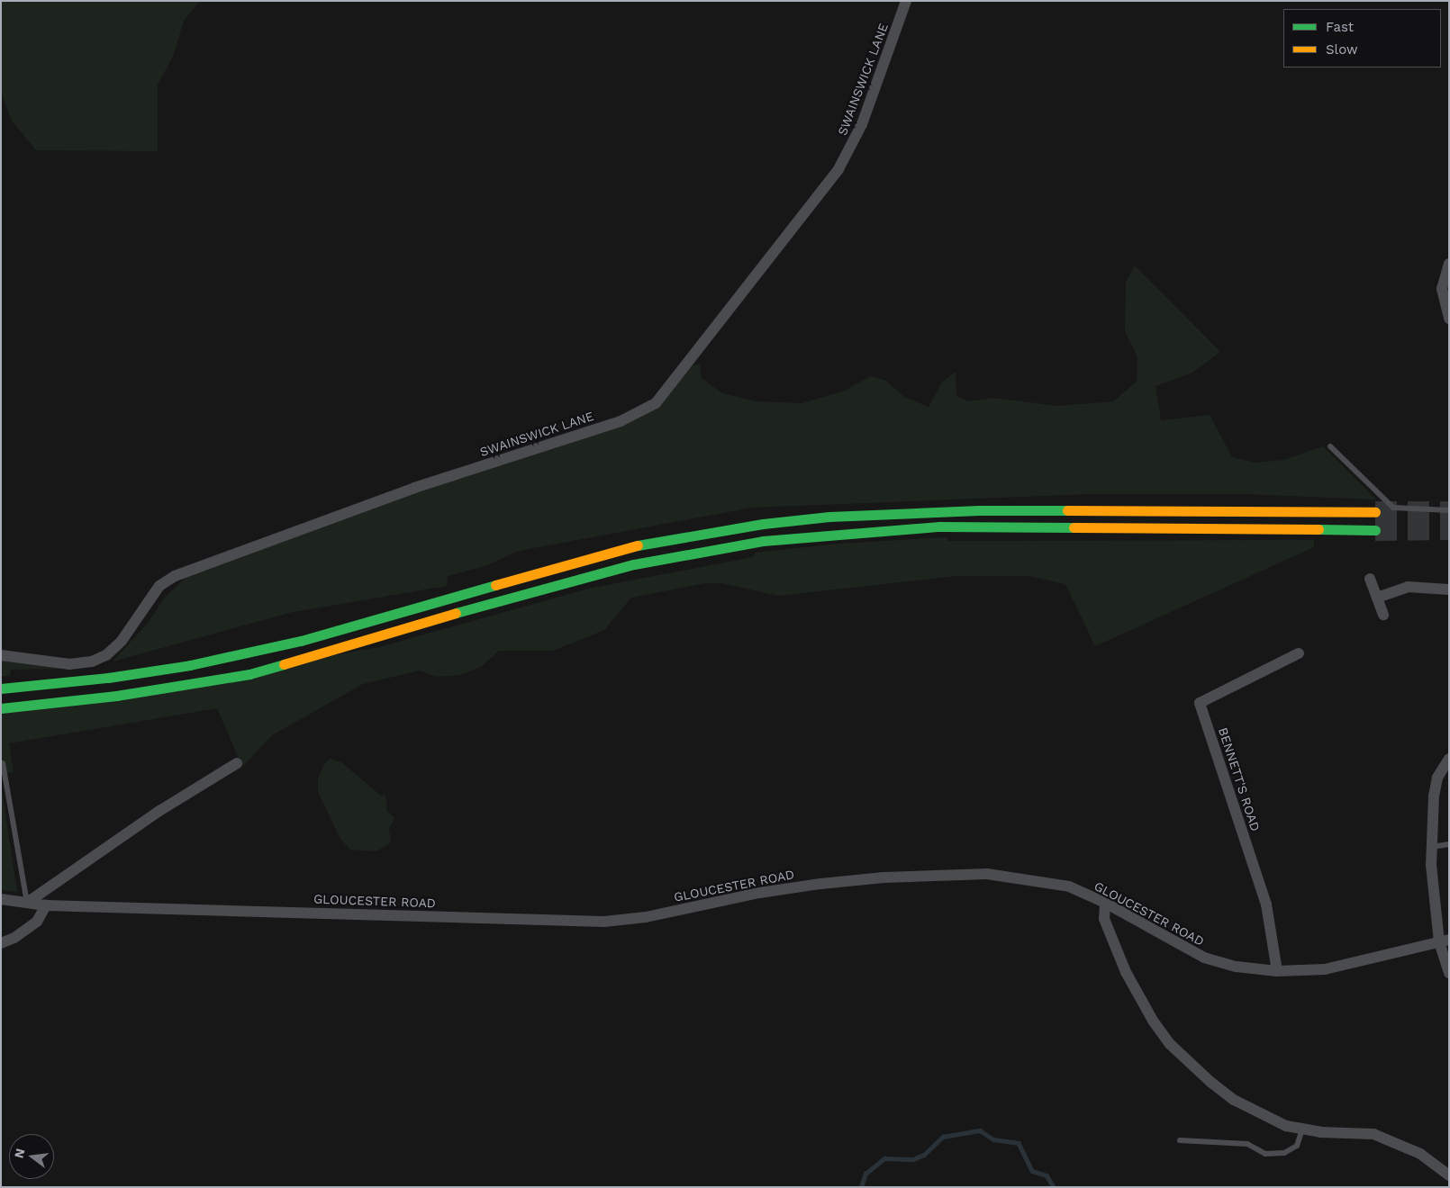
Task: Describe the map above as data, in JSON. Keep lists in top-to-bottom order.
{
  "streets": {
    "street": ["SWAINSWICK LANE", "BENNETT'S ROAD", "GLOUCESTER ROAD"]
  },
  "crossings": [
    ["BENNETT'S ROAD", "GLOUCESTER ROAD"]
  ],
  "legend": ["Fast", "Slow"],
  "north": "left"
}
